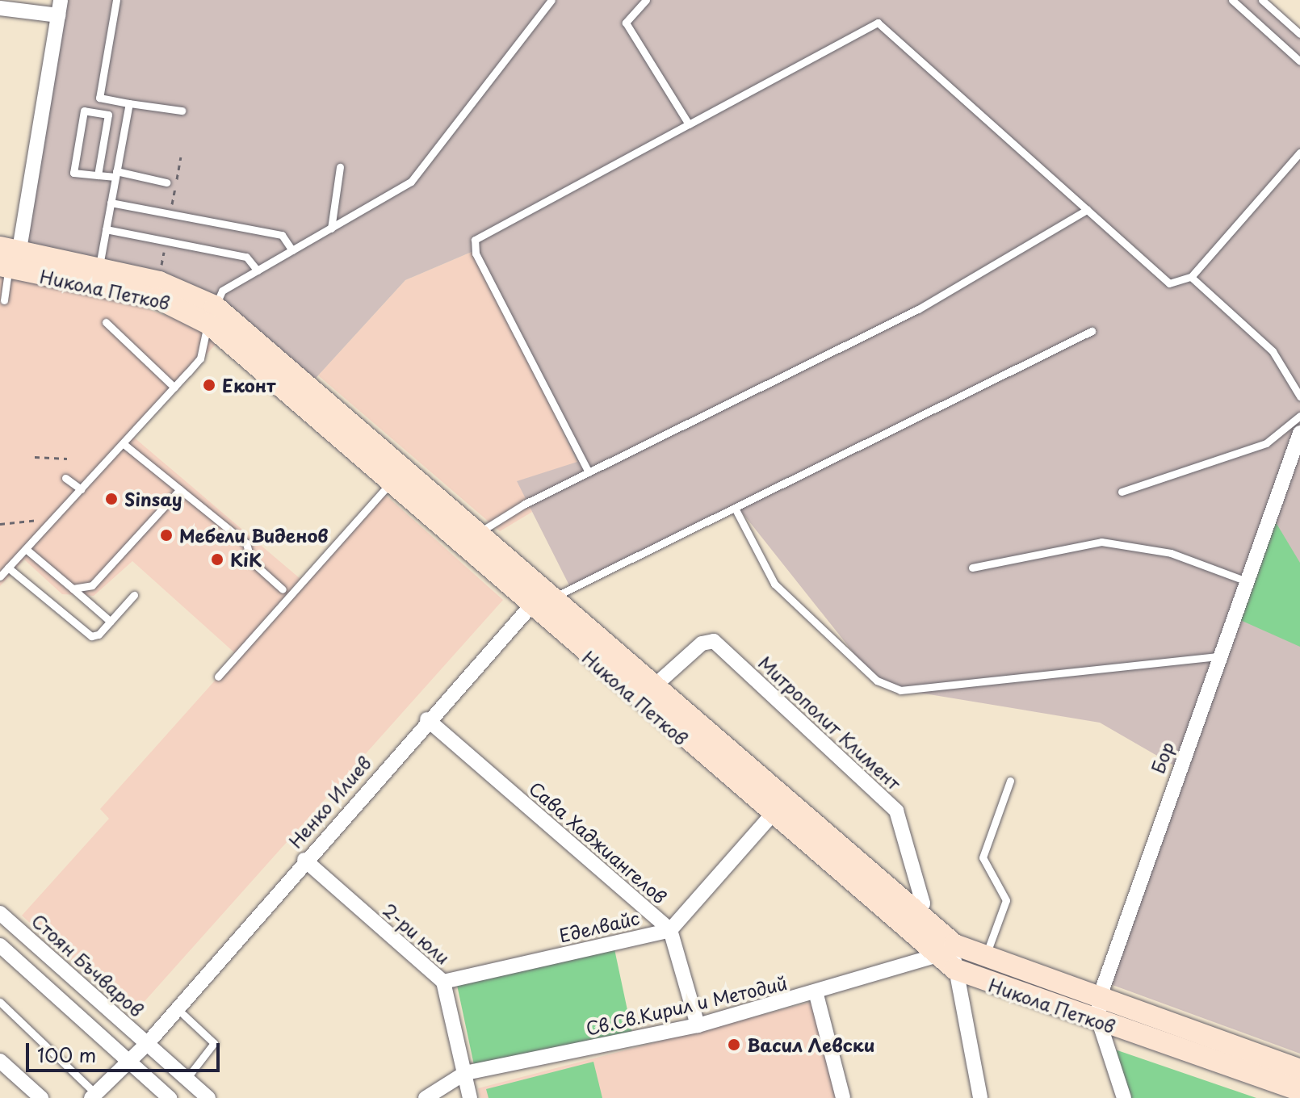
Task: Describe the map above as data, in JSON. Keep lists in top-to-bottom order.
{
  "streets": {
    "main road": ["Никола Петков"],
    "street": [
      "Митрополит Климент",
      "Бор",
      "Ненко Илиев",
      "Сава Хаджиангелов",
      "Еделвайс",
      "2-ри юли",
      "Стоян Бъчваров",
      "Св.Св.Кирил и Методий"
    ]
  },
  "crossings": [
    ["Никола Петков", "Митрополит Климент"],
    ["Никола Петков", "Бор"],
    ["Никола Петков", "Ненко Илиев"],
    ["Никола Петков", "Св.Св.Кирил и Методий"],
    ["Ненко Илиев", "Сава Хаджиангелов"],
    ["Ненко Илиев", "2-ри юли"],
    ["Ненко Илиев", "Стоян Бъчваров"],
    ["Сава Хаджиангелов", "Еделвайс"],
    ["Сава Хаджиангелов", "Св.Св.Кирил и Методий"],
    ["Еделвайс", "2-ри юли"],
    ["2-ри юли", "Св.Св.Кирил и Методий"]
  ],
  "places": [
    "Еконт",
    "Sinsay",
    "Мебели Виденов",
    "KiK",
    "Васил Левски"
  ],
  "scale_bar": "100 m"
}
